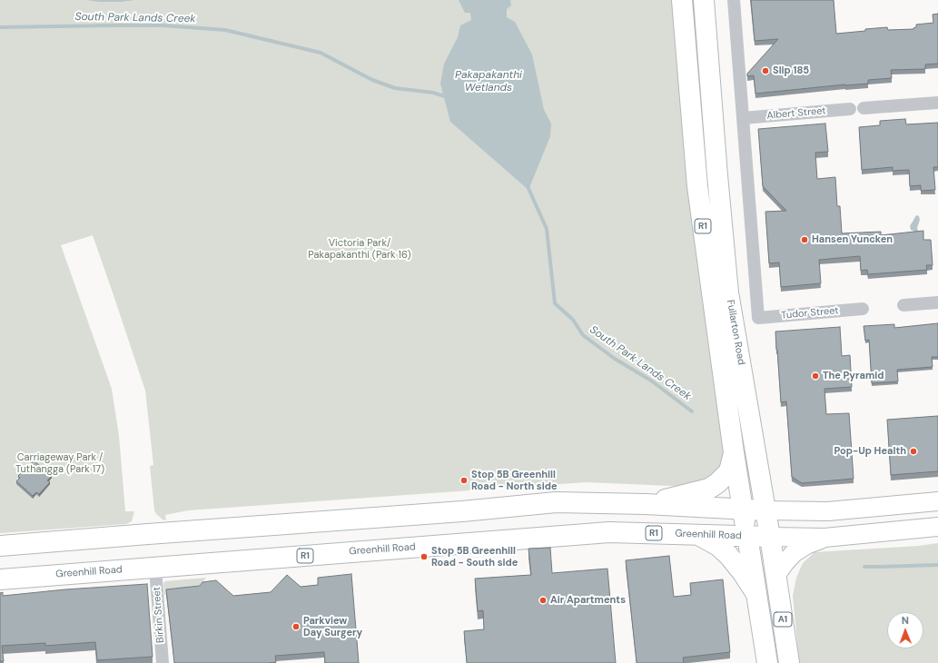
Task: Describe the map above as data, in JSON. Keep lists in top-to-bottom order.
{
  "streets": {
    "main road": [
      "R1",
      "Fullarton Road",
      "Greenhill Road",
      "A1"
    ],
    "street": ["Albert Street", "Tudor Street", "Birkin Street"]
  },
  "crossings": [
    ["Albert Street", "Tudor Street"],
    ["R1", "Fullarton Road"],
    ["Fullarton Road", "Greenhill Road"],
    ["Greenhill Road", "Birkin Street"]
  ],
  "water": ["South Park Lands Creek", "Pakapakanthi Wetlands"],
  "parks": ["Victoria Park/ Pakapakanthi (Park 16)", "Carriageway Park / Tuthangga (Park 17)"],
  "places": [
    "Slip 185",
    "Hansen Yuncken",
    "The Pyramid",
    "Pop-Up Health",
    "Stop 5B Greenhill Road - North side",
    "Stop 5B Greenhill Road - South side",
    "Air Apartments",
    "Parkview Day Surgery"
  ],
  "north": "top"
}
